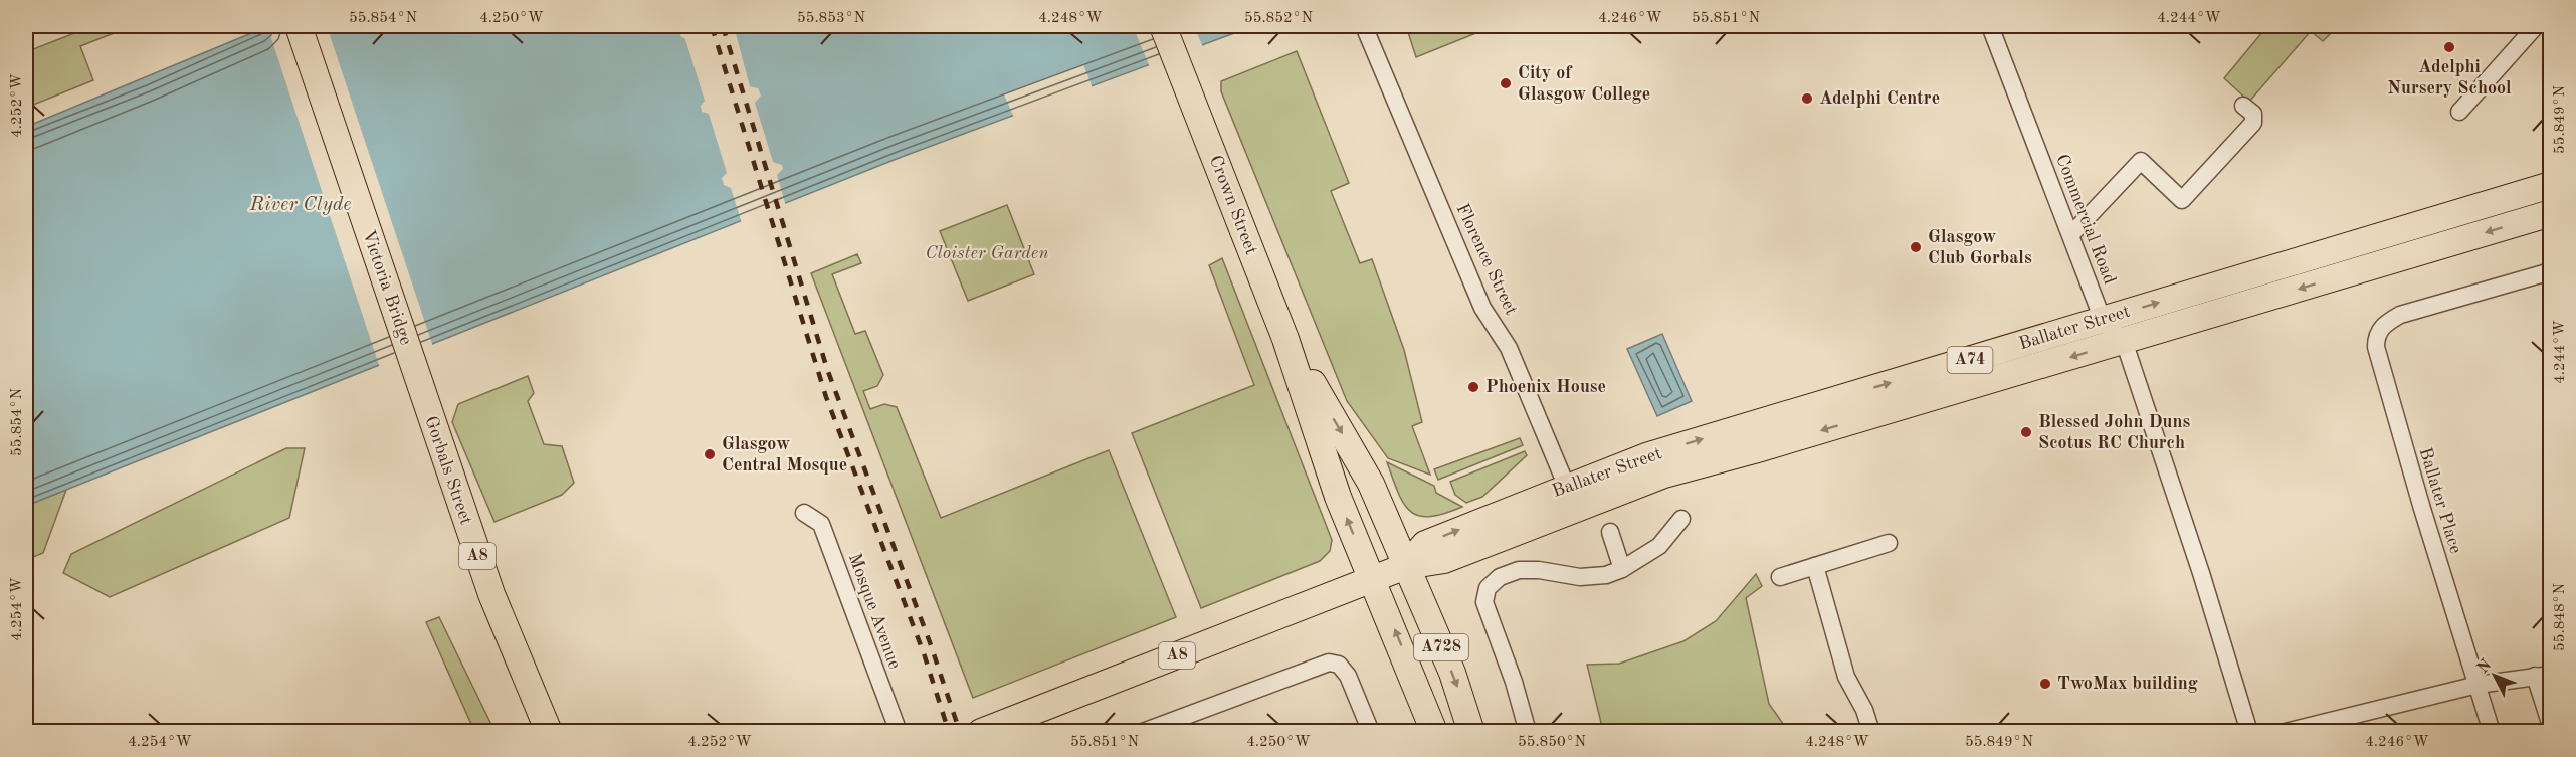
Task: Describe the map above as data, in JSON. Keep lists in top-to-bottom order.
{
  "streets": {
    "main road": [
      "Crown Street",
      "Victoria Bridge",
      "Ballater Street",
      "A74",
      "Gorbals Street",
      "A8",
      "A728"
    ],
    "street": [
      "Commercial Road",
      "Florence Street",
      "Ballater Place",
      "Mosque Avenue"
    ]
  },
  "crossings": [
    ["Crown Street", "Ballater Street"],
    ["Crown Street", "A728"],
    ["Commercial Road", "Ballater Street"],
    ["Florence Street", "Ballater Street"],
    ["Victoria Bridge", "Gorbals Street"],
    ["Ballater Street", "A728"]
  ],
  "water": ["River Clyde"],
  "parks": ["Cloister Garden"],
  "places": [
    "Adelphi Nursery School",
    "City of Glasgow College",
    "Adelphi Centre",
    "Glasgow Club Gorbals",
    "Phoenix House",
    "Blessed John Duns Scotus RC Church",
    "Glasgow Central Mosque",
    "TwoMax building"
  ],
  "north": "top left",
  "coordinates": [
    "55.854°N",
    "4.250°W",
    "55.853°N",
    "4.248°W",
    "55.852°N",
    "4.246°W",
    "55.851°N",
    "4.244°W",
    "4.252°W",
    "55.849°N",
    "4.254°W",
    "55.848°N",
    "55.850°N"
  ]
}
